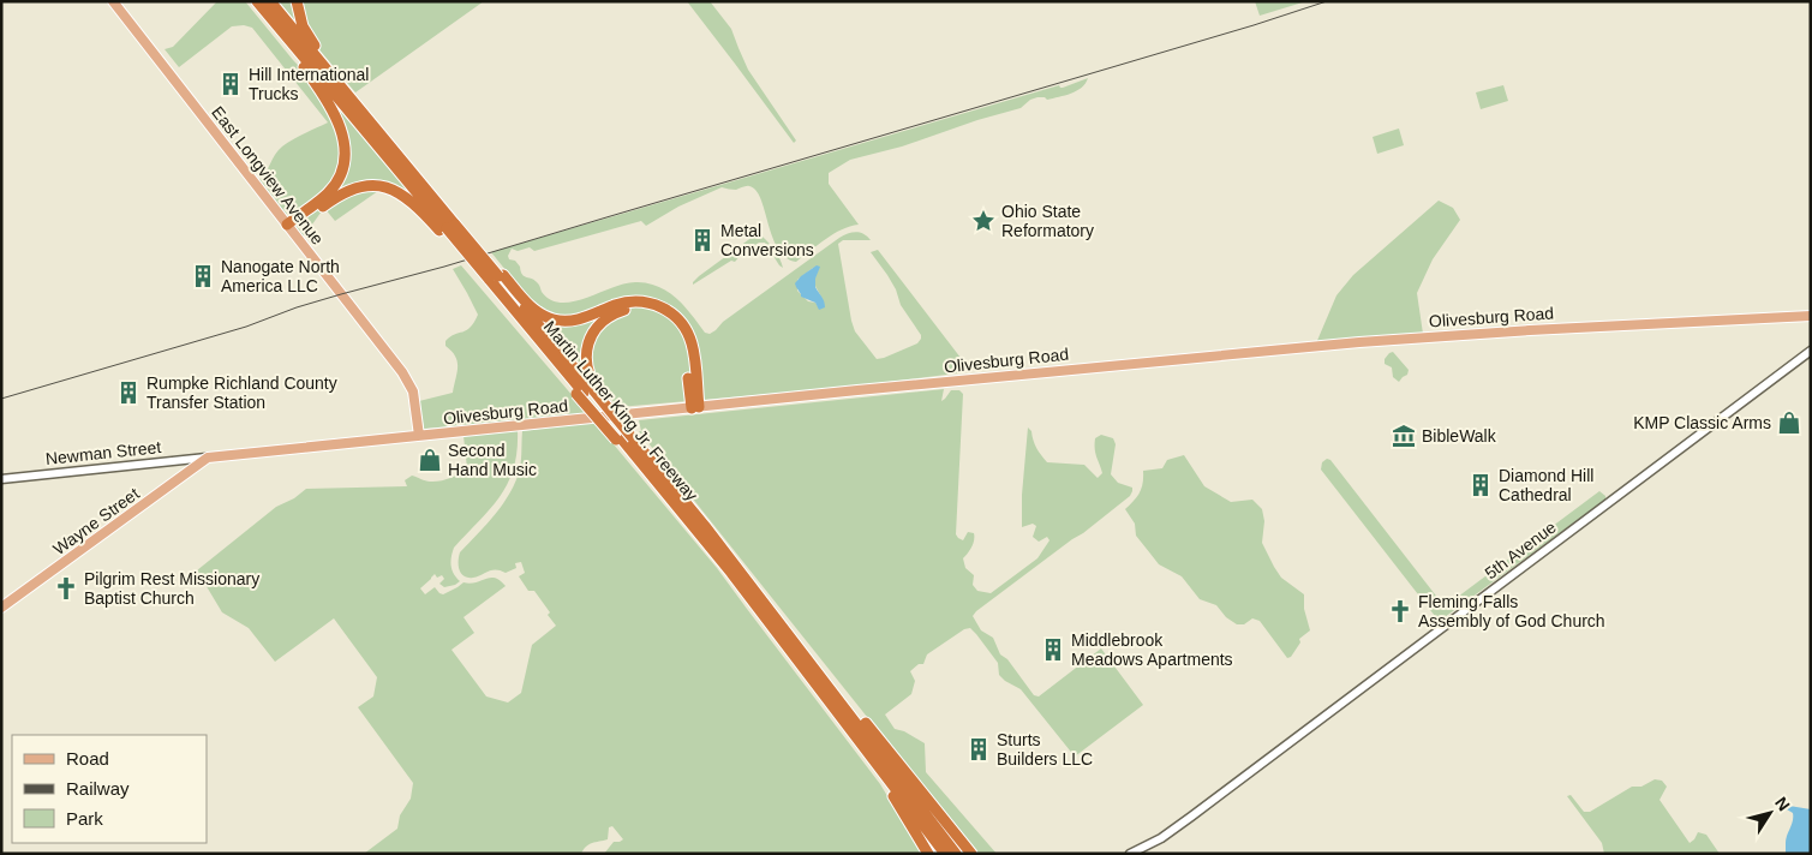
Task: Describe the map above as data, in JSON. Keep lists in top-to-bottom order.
{
  "streets": {
    "highway": ["Martin Luther King Jr. Freeway"],
    "main road": ["East Longview Avenue", "Olivesburg Road", "Wayne Street"],
    "street": ["Newman Street", "5th Avenue"]
  },
  "crossings": [
    ["East Longview Avenue", "Olivesburg Road"],
    ["Olivesburg Road", "Newman Street"],
    ["Olivesburg Road", "Wayne Street"],
    ["Newman Street", "Wayne Street"]
  ],
  "places": {
    "building": [
      "Hill International Trucks",
      "Metal Conversions",
      "Nanogate North America LLC",
      "Rumpke Richland County Transfer Station",
      "Diamond Hill Cathedral",
      "Middlebrook Meadows Apartments",
      "Sturts Builders LLC"
    ],
    "place": ["Ohio State Reformatory"],
    "shop": ["KMP Classic Arms", "Second Hand Music"],
    "museum": ["BibleWalk"],
    "church": ["Pilgrim Rest Missionary Baptist Church", "Fleming Falls Assembly of God Church"]
  },
  "legend": ["Road", "Railway", "Park"],
  "north": "top right"
}
